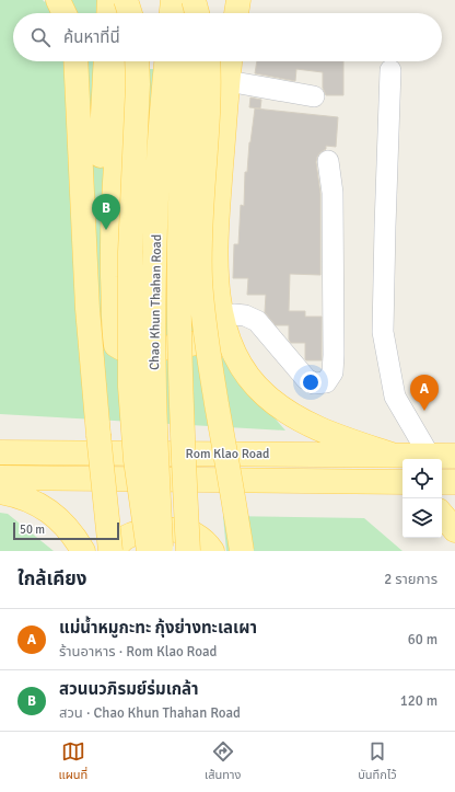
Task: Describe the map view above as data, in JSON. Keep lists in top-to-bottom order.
{
  "streets": {
    "main road": ["Chao Khun Thahan Road", "Rom Klao Road"]
  },
  "scale_bar": "50 m",
  "page": {
    "search": "ค้นหาที่นี่",
    "pins": ["B", "A"],
    "scale": "50 m",
    "heading": ["ใกล้เคียง", "2 รายการ"],
    "list": [
      {
        "mark": "A",
        "name": "แม่น้ำหมูกะทะ กุ้งย่างทะเลเผา",
        "note": "ร้านอาหาร · Rom Klao Road",
        "value": "60 m"
      },
      {
        "mark": "B",
        "name": "สวนนวภิรมย์ร่มเกล้า",
        "note": "สวน · Chao Khun Thahan Road",
        "value": "120 m"
      }
    ],
    "nav": ["แผนที่", "เส้นทาง", "บันทึกไว้"]
  }
}
